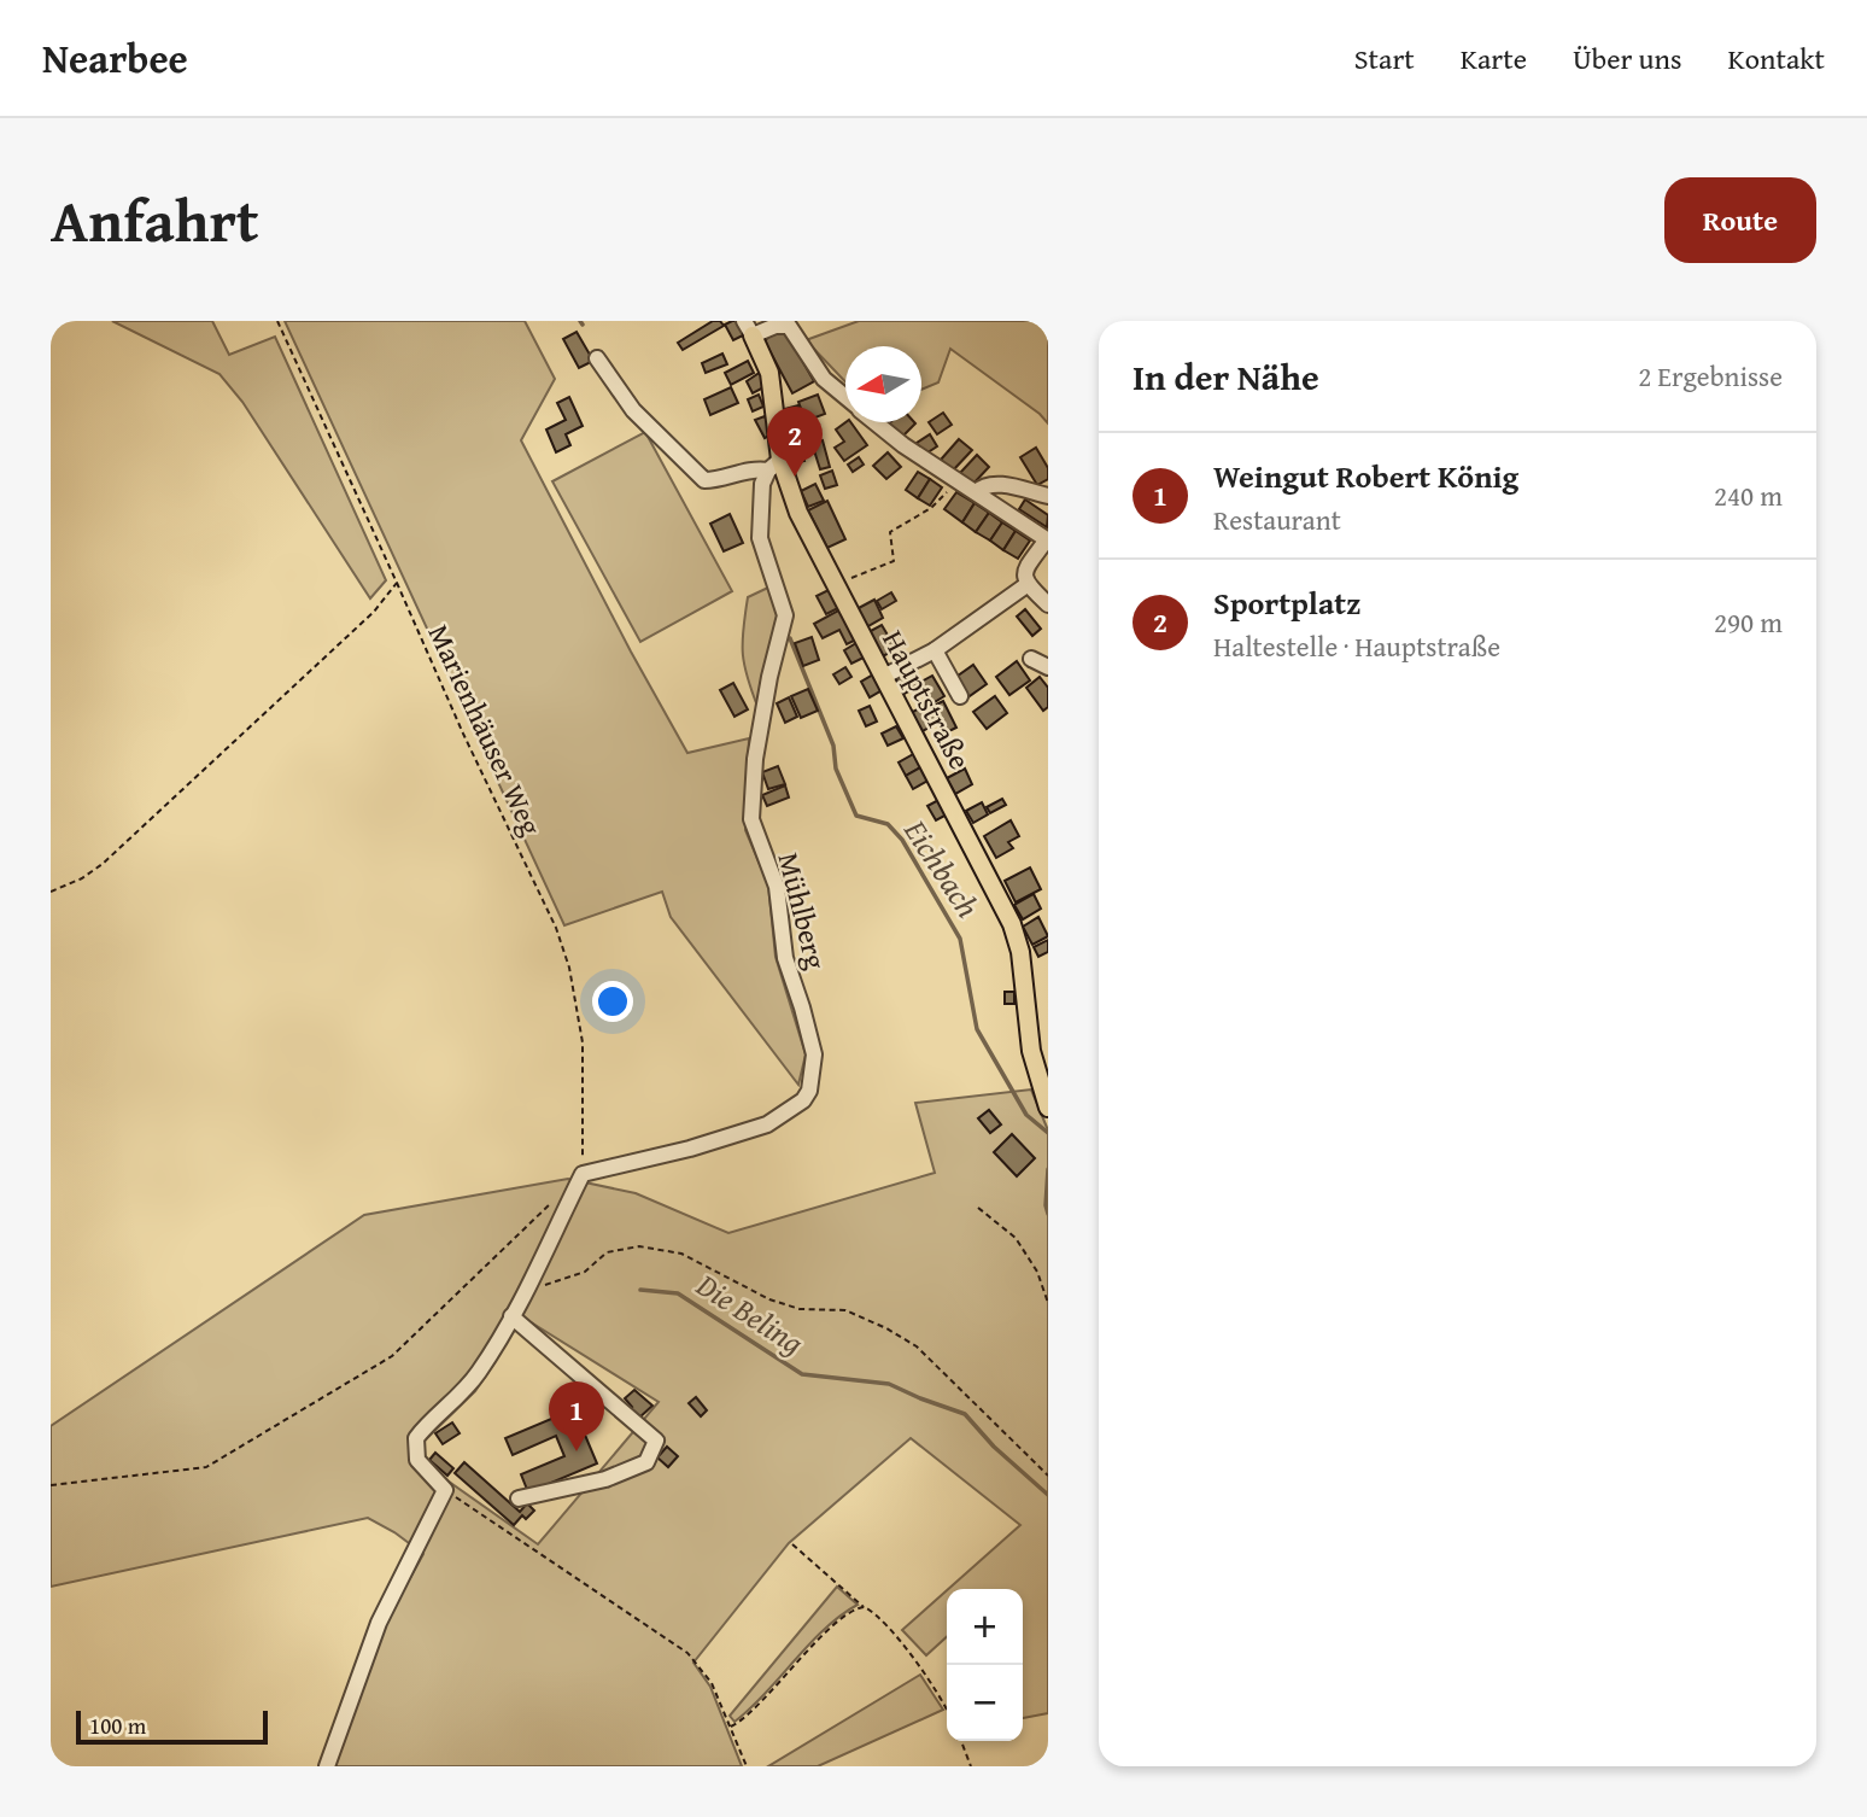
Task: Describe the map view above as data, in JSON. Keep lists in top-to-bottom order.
{
  "streets": {
    "main road": ["Hauptstraße"],
    "street": ["Mühlberg"],
    "path": ["Marienhäuser Weg"]
  },
  "crossings": [
    ["Hauptstraße", "Mühlberg"],
    ["Marienhäuser Weg", "Mühlberg"]
  ],
  "water": ["Eichbach", "Die Beling"],
  "scale_bar": "100 m",
  "north": "left",
  "page": {
    "header": "Nearbee",
    "nav": [
      "Start",
      "Karte",
      "Über uns",
      "Kontakt"
    ],
    "title": "Anfahrt",
    "buttons": "Route",
    "heading": ["In der Nähe", "2 Ergebnisse"],
    "pins": ["2", "1"],
    "list": [
      {
        "mark": "1",
        "name": "Weingut Robert König",
        "note": "Restaurant",
        "value": "240 m"
      },
      {
        "mark": "2",
        "name": "Sportplatz",
        "note": "Haltestelle · Hauptstraße",
        "value": "290 m"
      }
    ],
    "map_buttons": ["+", "−"],
    "scale": "100 m"
  }
}
